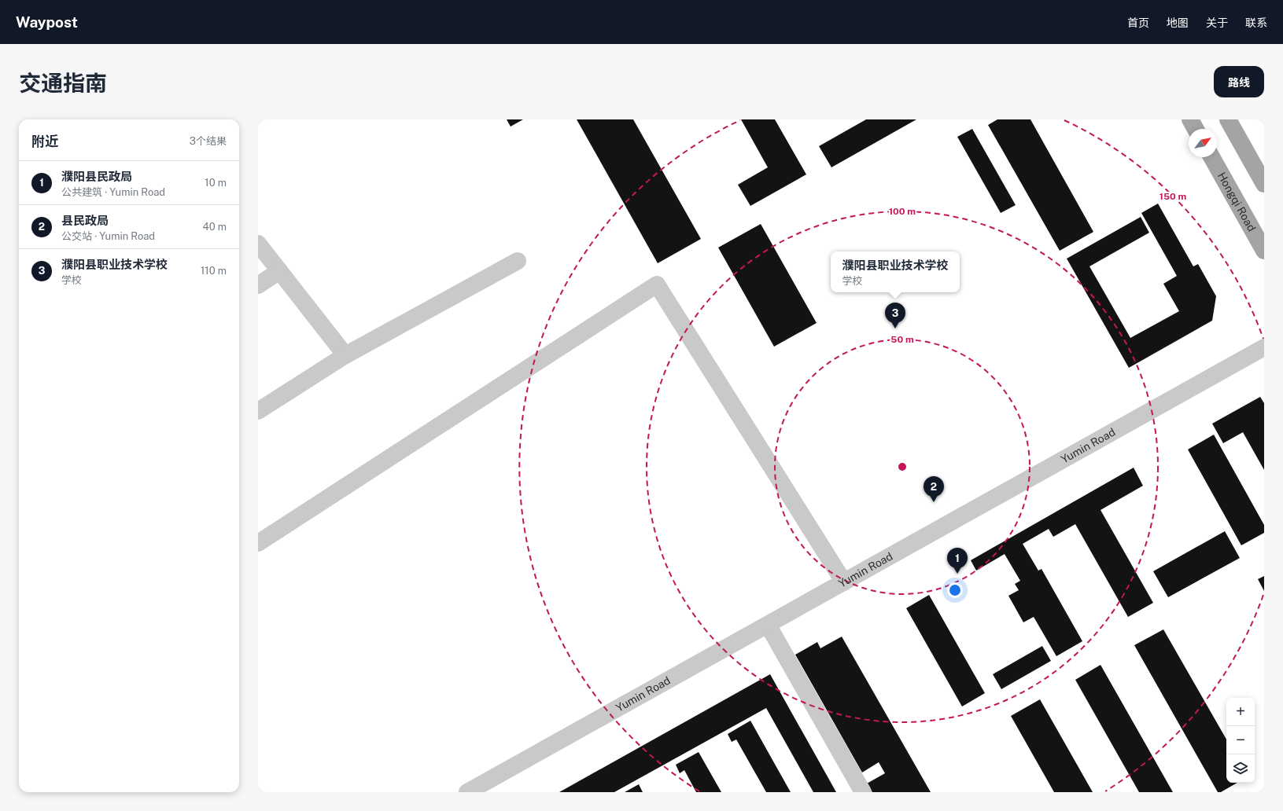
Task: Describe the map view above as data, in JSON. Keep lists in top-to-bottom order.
{
  "streets": {
    "main road": ["Hongqi Road"],
    "street": ["Yumin Road"]
  },
  "north": "top right",
  "page": {
    "header": "Waypost",
    "nav": [
      "首页",
      "地图",
      "关于",
      "联系"
    ],
    "title": "交通指南",
    "buttons": "路线",
    "heading": ["附近", "3个结果"],
    "list": [
      {
        "mark": "1",
        "name": "濮阳县民政局",
        "note": "公共建筑 · Yumin Road",
        "value": "10 m"
      },
      {
        "mark": "2",
        "name": "县民政局",
        "note": "公交站 · Yumin Road",
        "value": "40 m"
      },
      {
        "mark": "3",
        "name": "濮阳县职业技术学校",
        "note": "学校",
        "value": "110 m"
      }
    ],
    "popup": ["濮阳县职业技术学校", "学校"],
    "pins": ["3", "2", "1"],
    "map_buttons": ["+", "−"]
  },
  "rings": ["150 m", "100 m", "50 m"]
}
